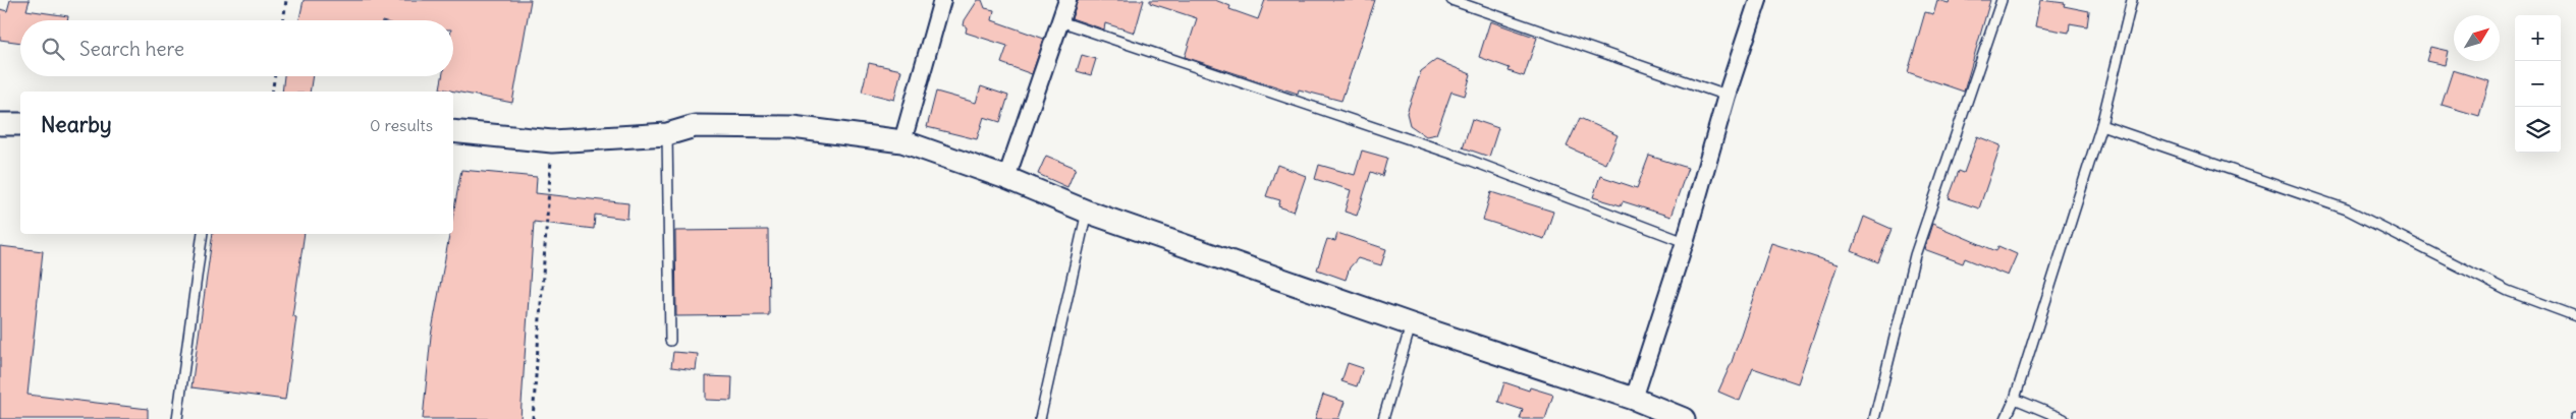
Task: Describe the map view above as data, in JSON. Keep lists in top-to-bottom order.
{
  "north": "top right",
  "page": {
    "map_buttons": ["+", "−"],
    "search": "Search here",
    "heading": ["Nearby", "0 results"]
  }
}
